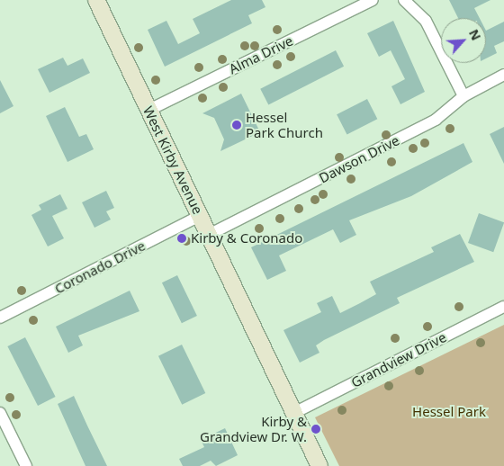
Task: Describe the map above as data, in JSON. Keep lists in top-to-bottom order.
{
  "streets": {
    "main road": ["West Kirby Avenue"],
    "street": [
      "Alma Drive",
      "Dawson Drive",
      "Coronado Drive",
      "Grandview Drive"
    ]
  },
  "crossings": [
    ["Alma Drive", "West Kirby Avenue"],
    ["Dawson Drive", "West Kirby Avenue"],
    ["West Kirby Avenue", "Coronado Drive"],
    ["West Kirby Avenue", "Grandview Drive"]
  ],
  "parks": ["Hessel Park"],
  "places": ["Hessel Park Church", "Kirby & Coronado", "Kirby & Grandview Dr. W."],
  "north": "top right"
}
